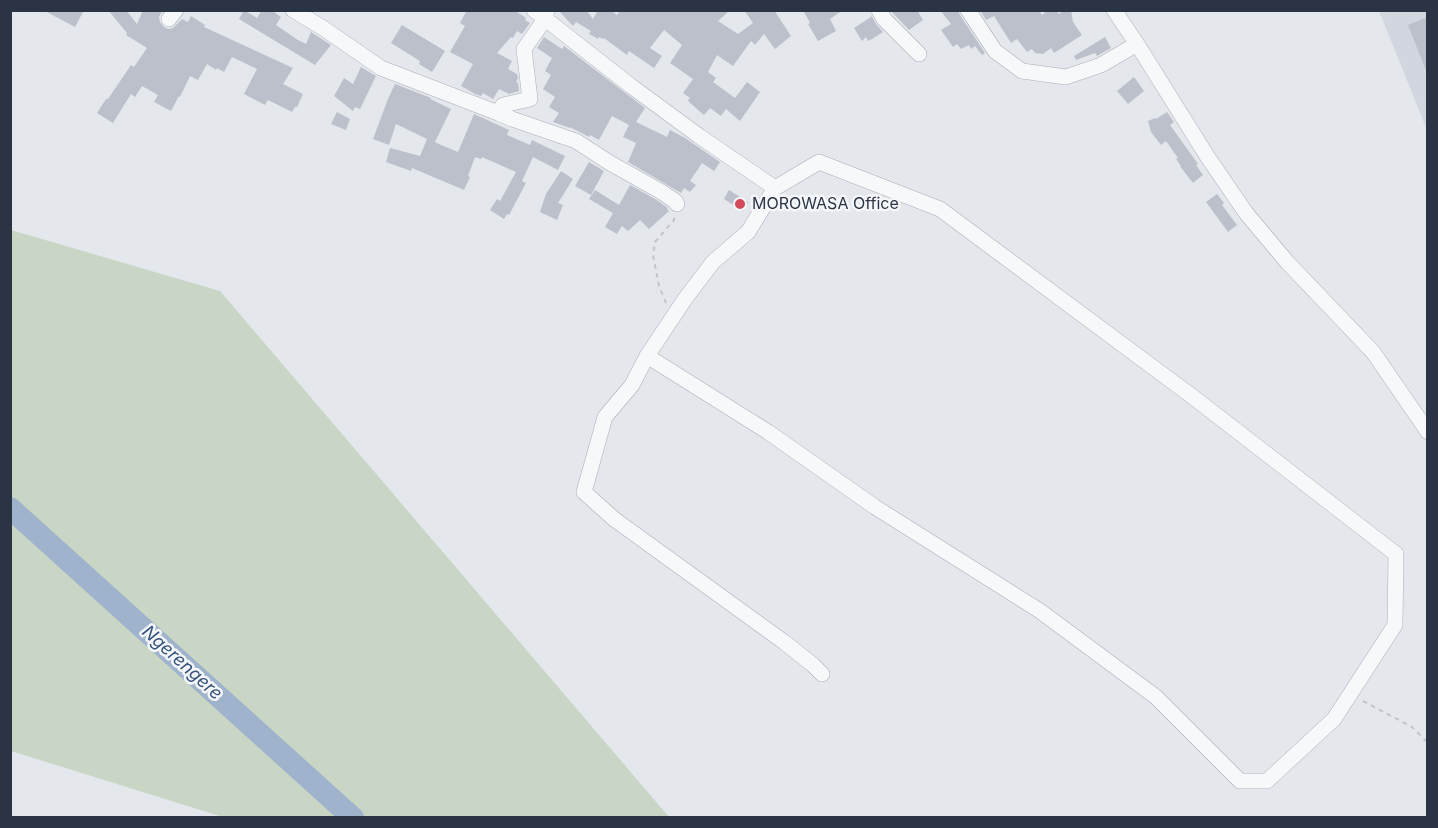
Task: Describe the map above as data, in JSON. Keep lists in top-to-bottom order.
{
  "water": ["Ngerengere"],
  "places": ["MOROWASA Office"]
}
